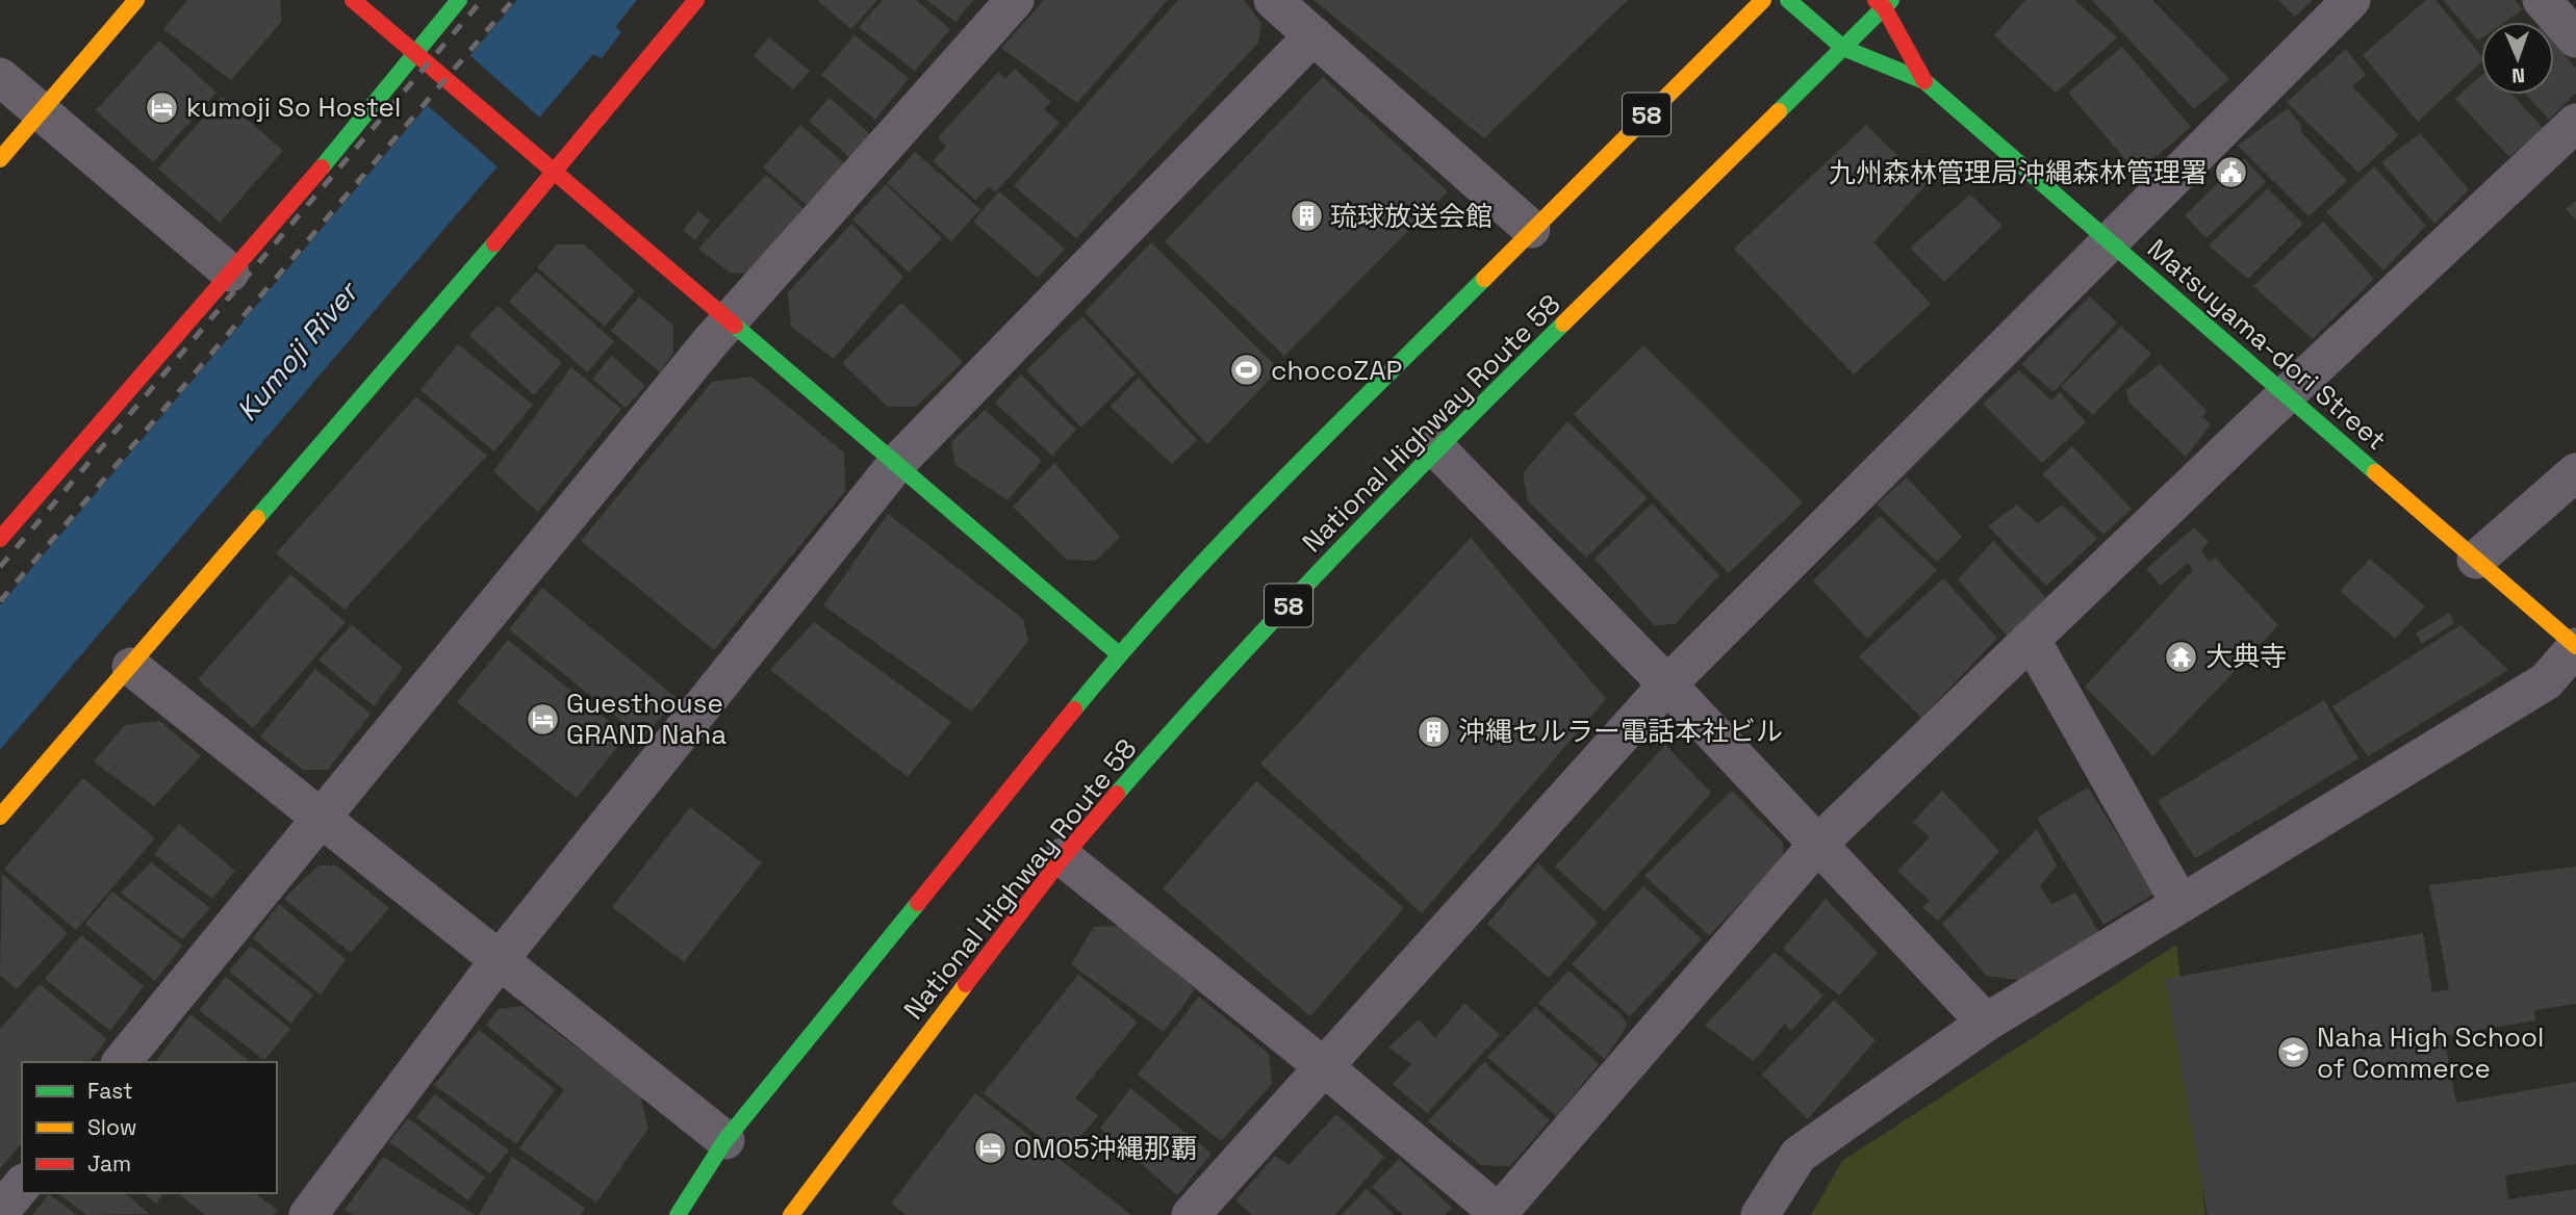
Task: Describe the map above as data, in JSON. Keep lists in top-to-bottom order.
{
  "streets": {
    "main road": ["58", "Matsuyama-dori Street", "National Highway Route 58"]
  },
  "water": ["Kumoji River"],
  "places": {
    "hotel": ["kumoji So Hostel", "Guesthouse GRAND Naha", "OMO5沖縄那覇"],
    "public building": ["九州森林管理局沖縄森林管理署"],
    "building": ["琉球放送会館", "沖縄セルラー電話本社ビル"],
    "sports": ["chocoZAP"],
    "temple": ["大典寺"],
    "school or university": ["Naha High School of Commerce"]
  },
  "legend": ["Fast", "Slow", "Jam"],
  "north": "bottom"
}
